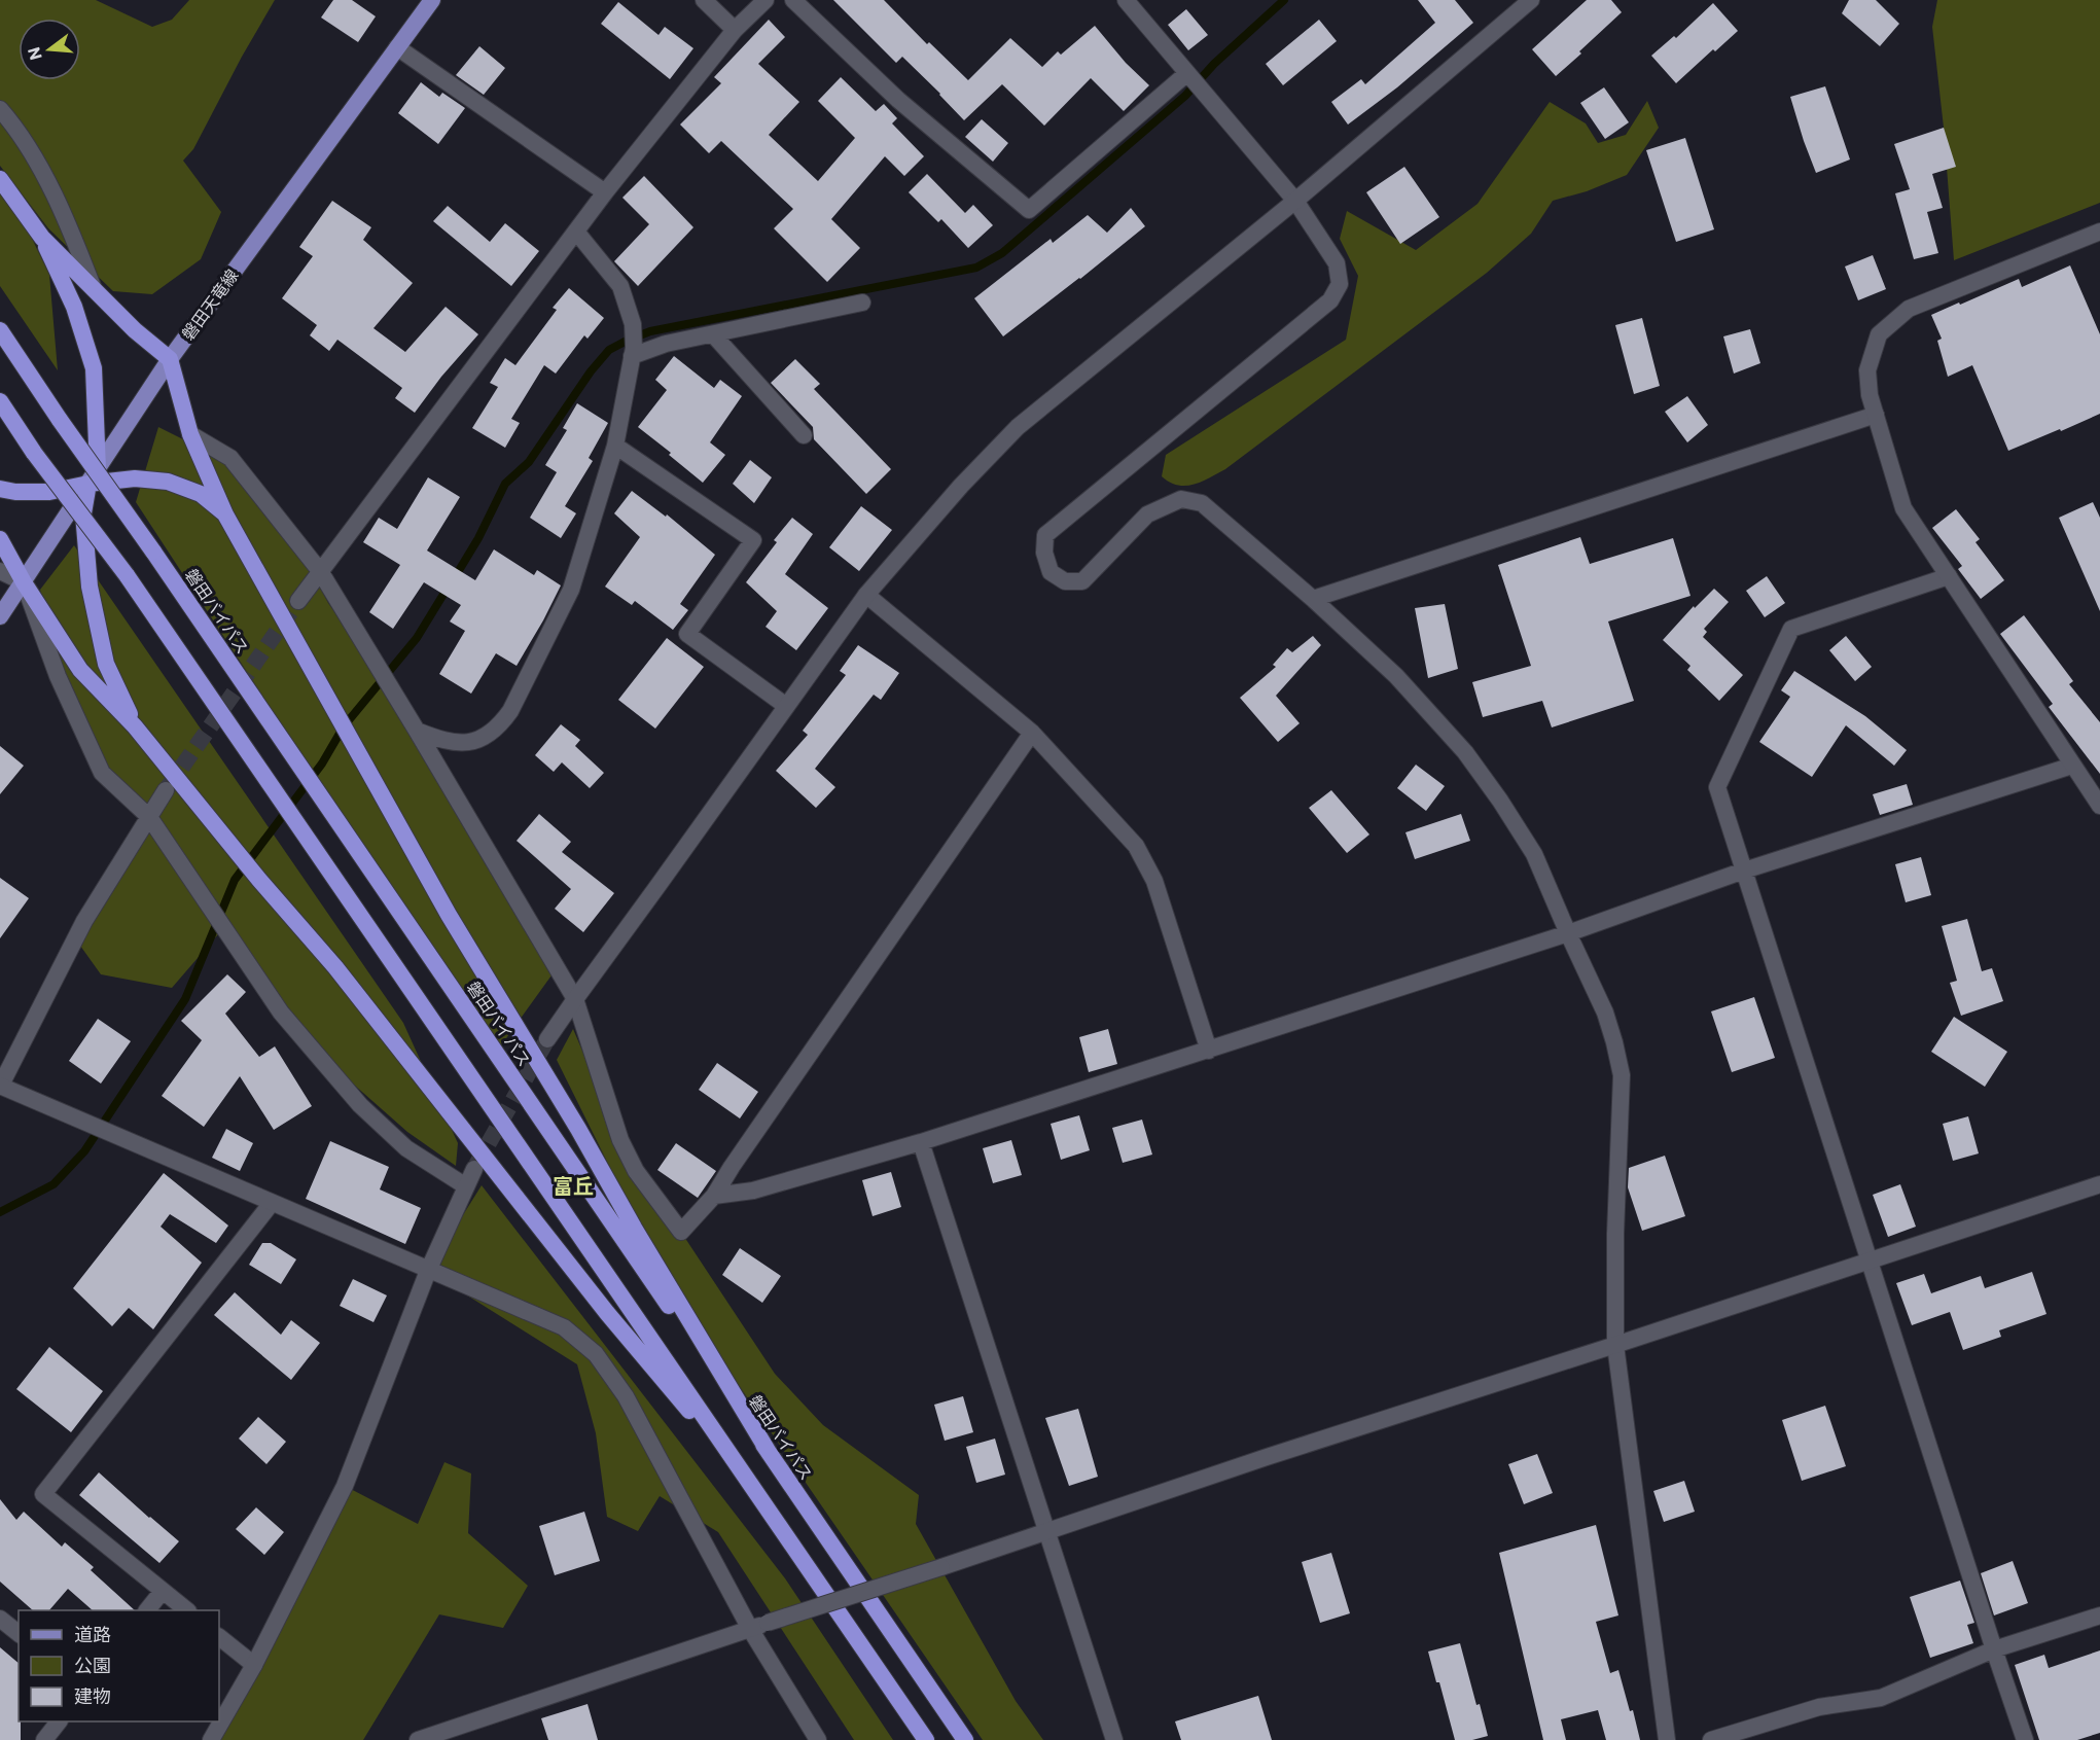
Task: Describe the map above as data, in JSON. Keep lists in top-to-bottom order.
{
  "streets": {
    "highway": ["磐田バイパス"],
    "main road": ["磐田天竜線"]
  },
  "districts": ["富丘"],
  "legend": ["道路", "公園", "建物"],
  "north": "left"
}
